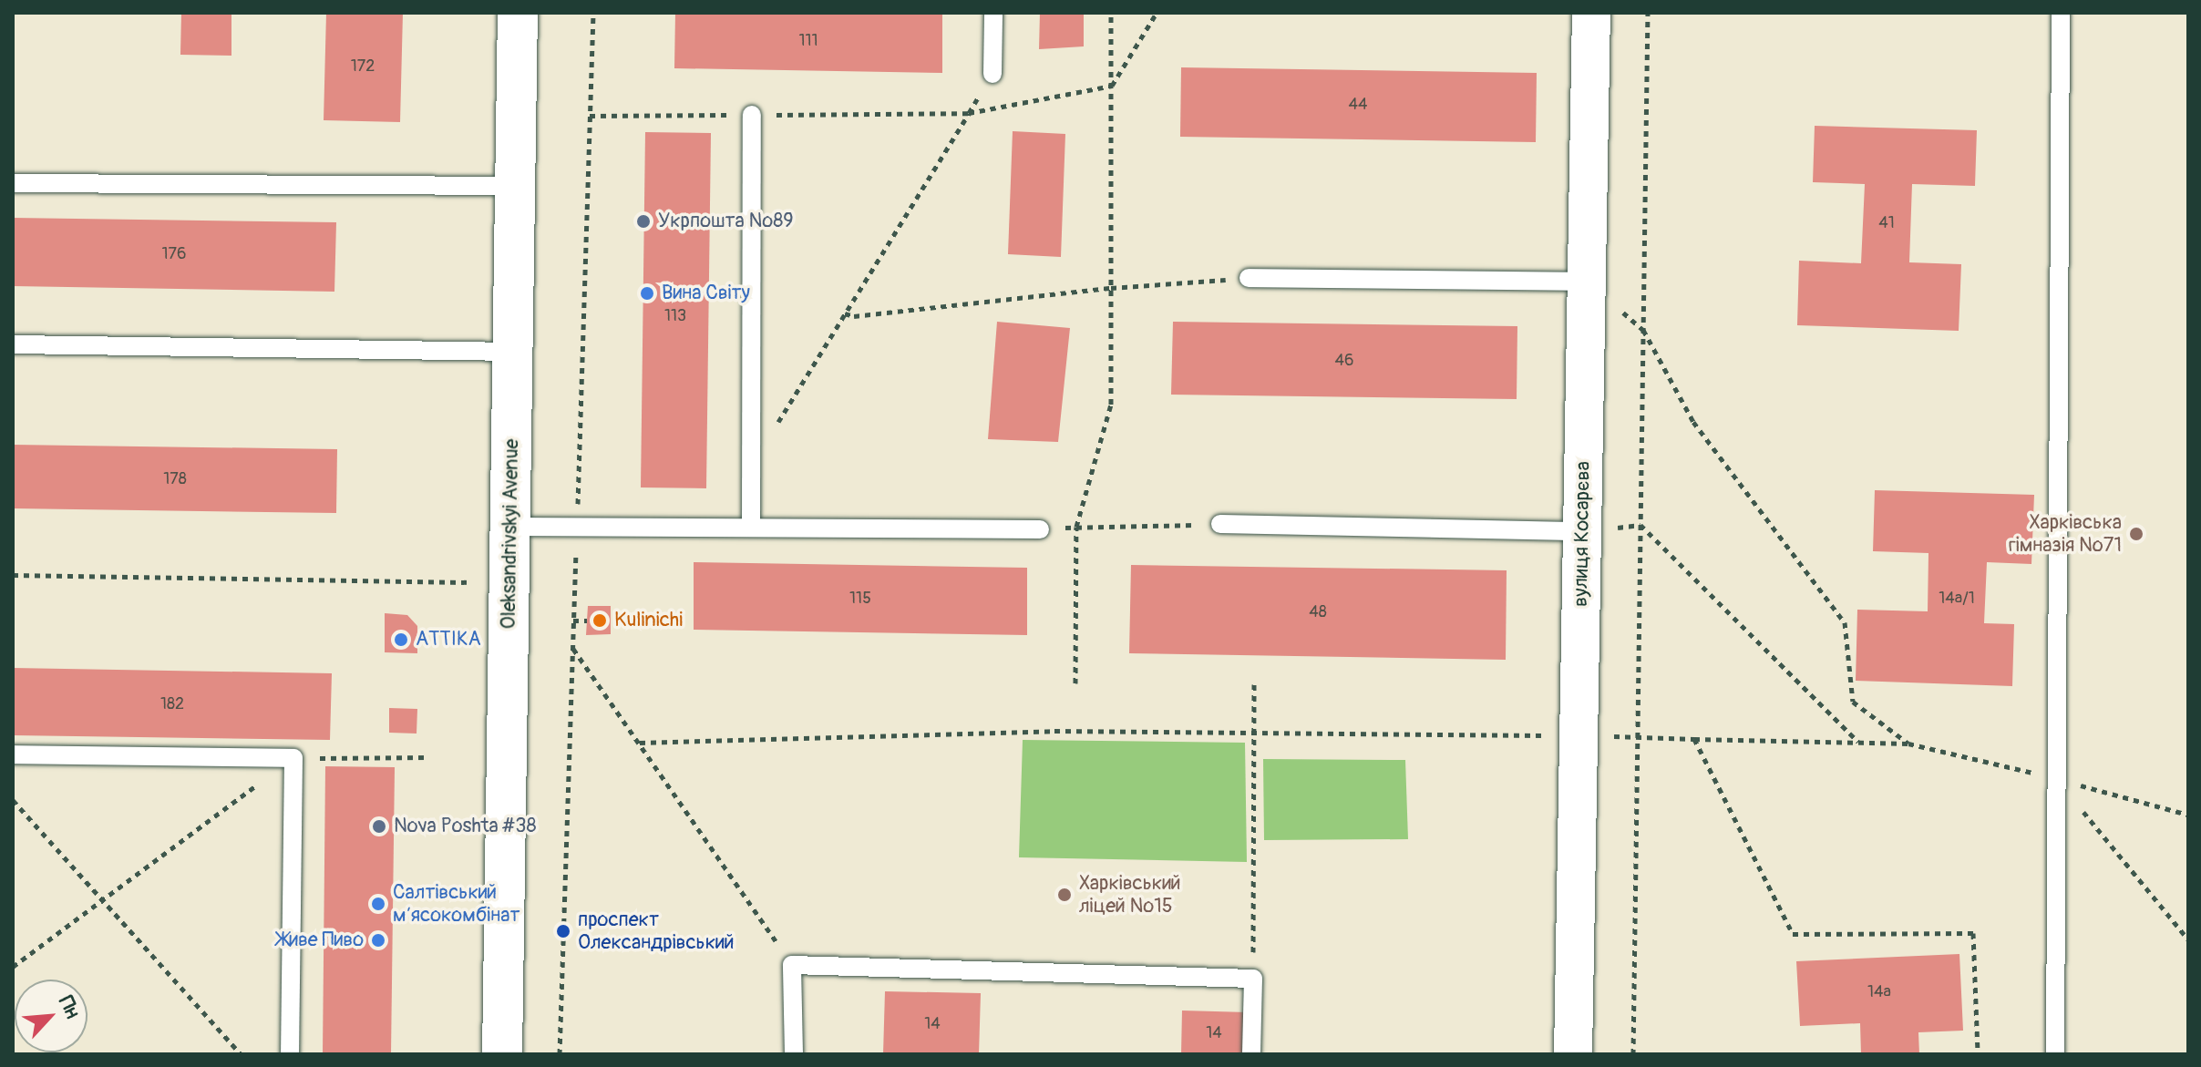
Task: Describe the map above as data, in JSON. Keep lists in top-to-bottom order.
{
  "streets": {
    "main road": ["Oleksandrivskyi Avenue"],
    "street": ["вулиця Косарєва"]
  },
  "places": [
    "Укрпошта №89",
    "Вина Світу",
    "Харківська гімназія №71",
    "Kulinichi",
    "АТТІКА",
    "Nova Poshta #38",
    "Харківський ліцей №15",
    "Салтівський мʼясокомбінат",
    "проспект Олександрівський",
    "Живе Пиво"
  ],
  "house_numbers": [
    "111",
    "172",
    "44",
    "41",
    "176",
    "113",
    "46",
    "178",
    "115",
    "14а/1",
    "48",
    "182",
    "14а",
    "14",
    "14"
  ],
  "north": "top right"
}
